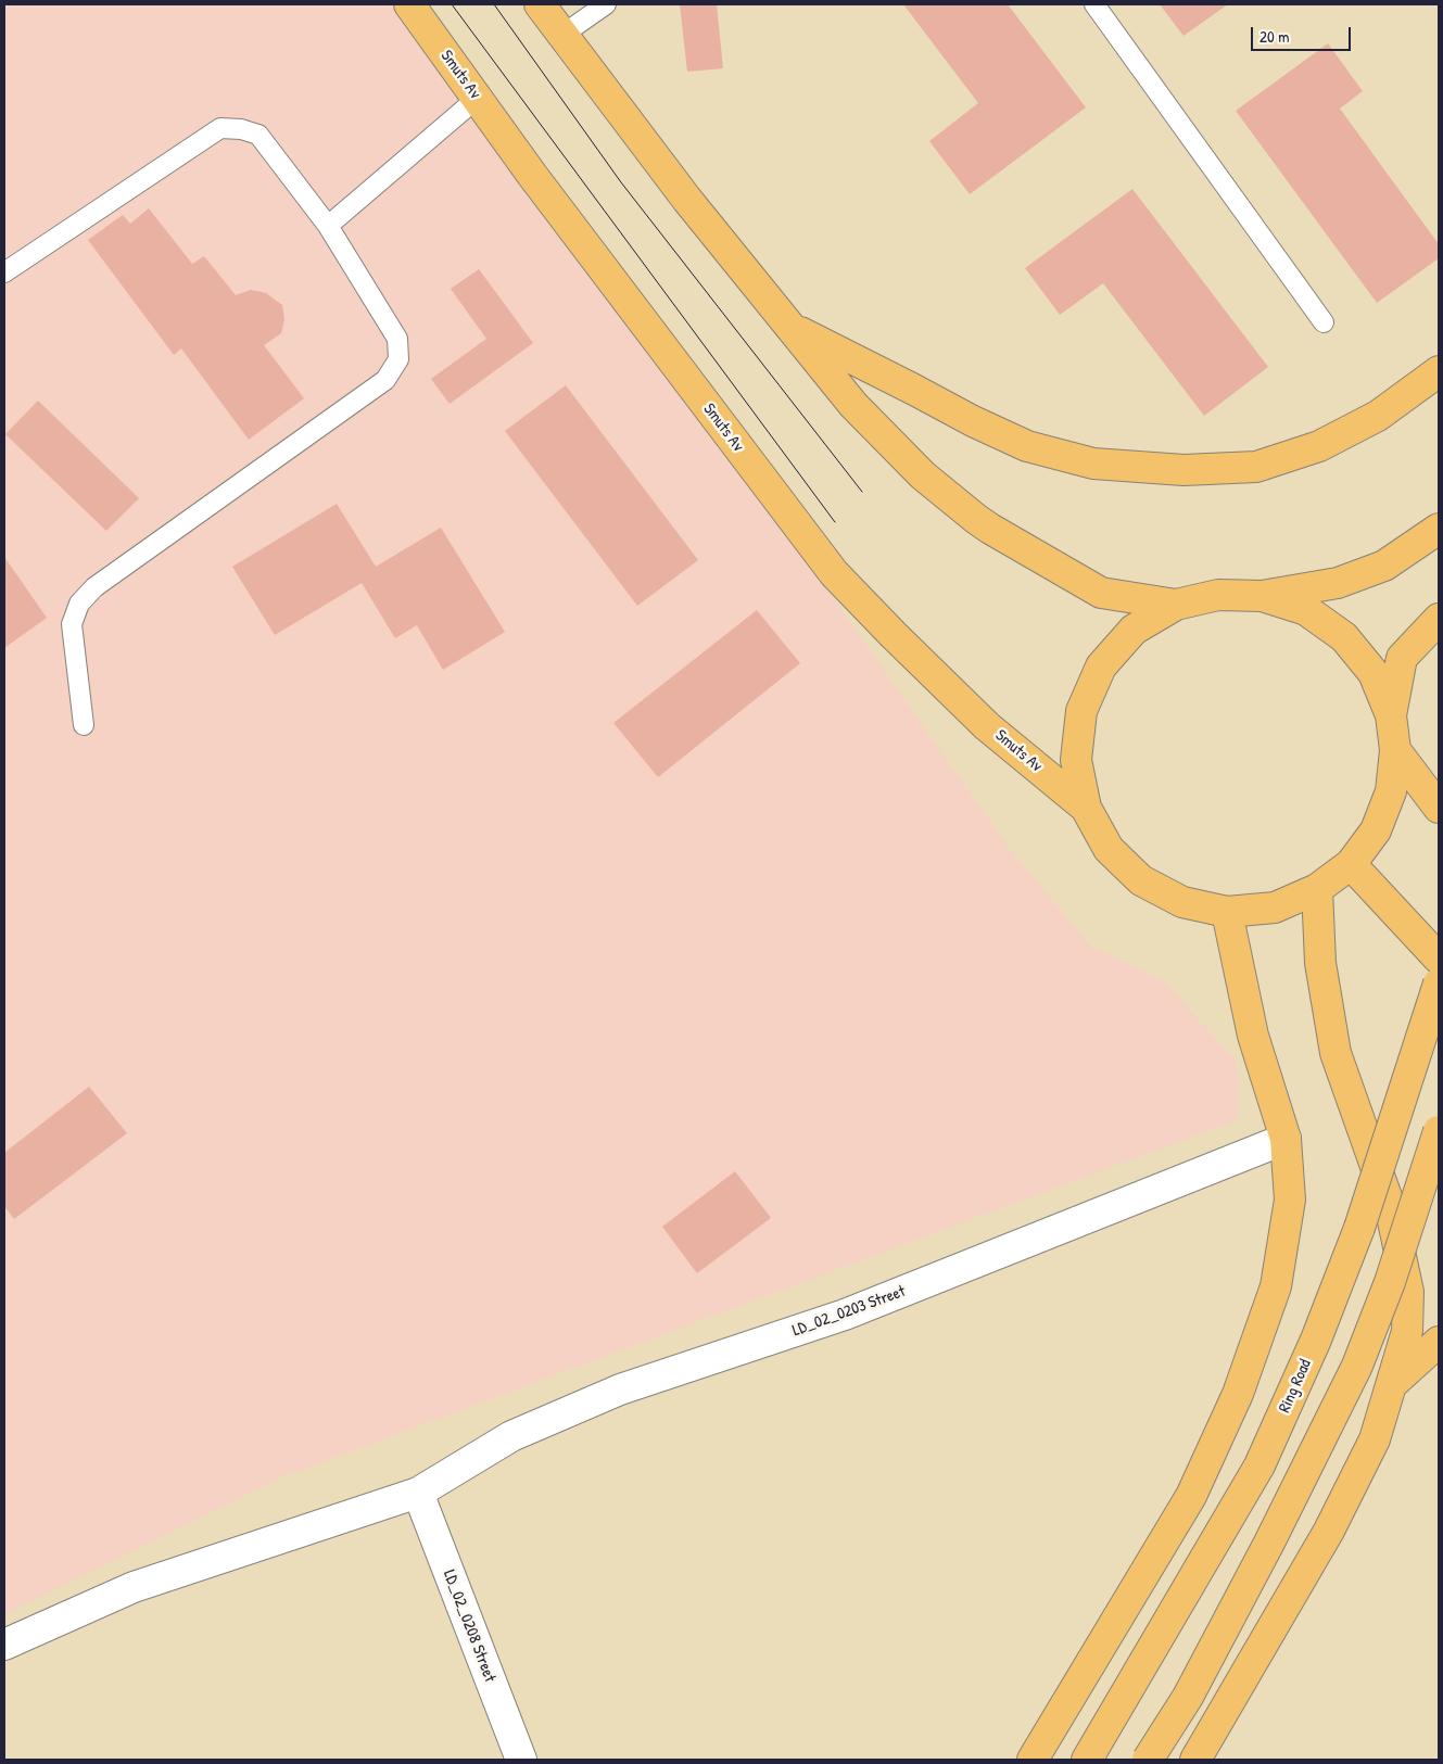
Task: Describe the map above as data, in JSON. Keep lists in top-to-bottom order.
{
  "streets": {
    "main road": ["Smuts Av", "Ring Road"],
    "street": ["LD_02_0203 Street", "LD_02_0208 Street"]
  },
  "crossings": [
    ["LD_02_0203 Street", "LD_02_0208 Street"]
  ],
  "scale_bar": "20 m"
}
